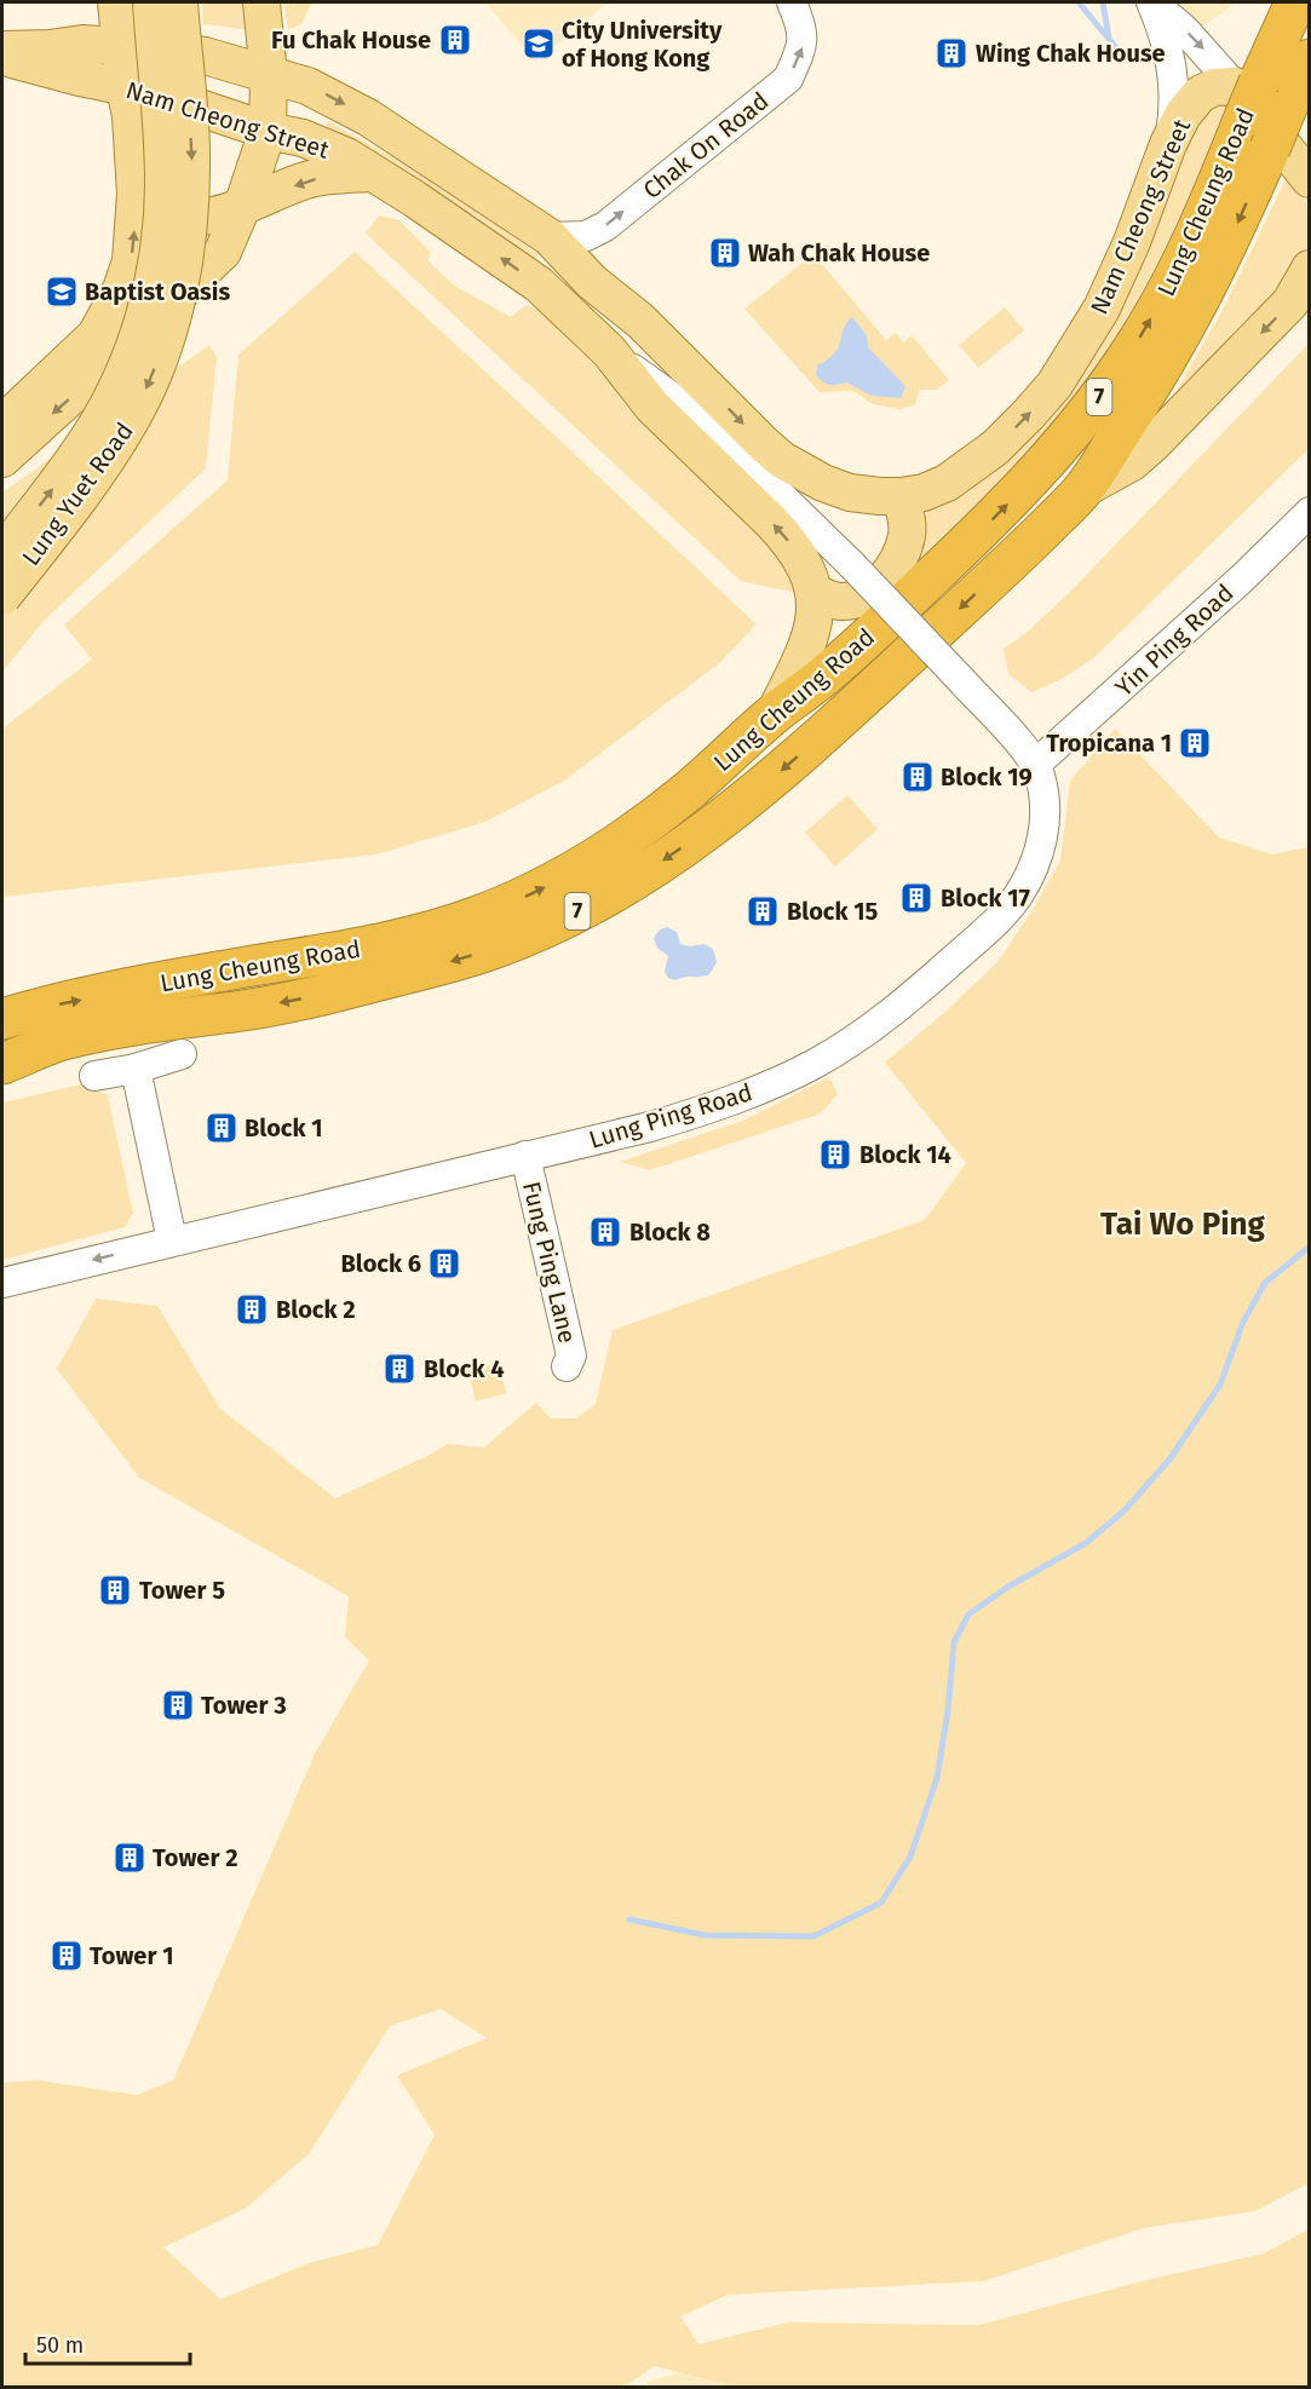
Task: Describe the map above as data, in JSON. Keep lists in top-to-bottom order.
{
  "streets": {
    "highway": ["Lung Cheung Road", "7"],
    "main road": ["Nam Cheong Street", "Lung Yuet Road"],
    "street": [
      "Chak On Road",
      "Yin Ping Road",
      "Lung Ping Road",
      "Fung Ping Lane"
    ]
  },
  "crossings": [
    ["Nam Cheong Street", "Chak On Road"],
    ["Nam Cheong Street", "Lung Cheung Road"],
    ["Nam Cheong Street", "Yin Ping Road"],
    ["Nam Cheong Street", "Lung Ping Road"],
    ["Yin Ping Road", "Lung Ping Road"],
    ["Lung Ping Road", "Fung Ping Lane"]
  ],
  "one_way": ["Chak On Road"],
  "districts": ["Tai Wo Ping"],
  "places": {
    "building": [
      "Fu Chak House",
      "Wing Chak House",
      "Wah Chak House",
      "Tropicana 1",
      "Block 19",
      "Block 17",
      "Block 15",
      "Block 1",
      "Block 14",
      "Block 8",
      "Block 6",
      "Block 2",
      "Block 4",
      "Tower 5",
      "Tower 3",
      "Tower 2",
      "Tower 1"
    ],
    "school or university": ["City University of Hong Kong", "Baptist Oasis"]
  },
  "scale_bar": "50 m"
}
